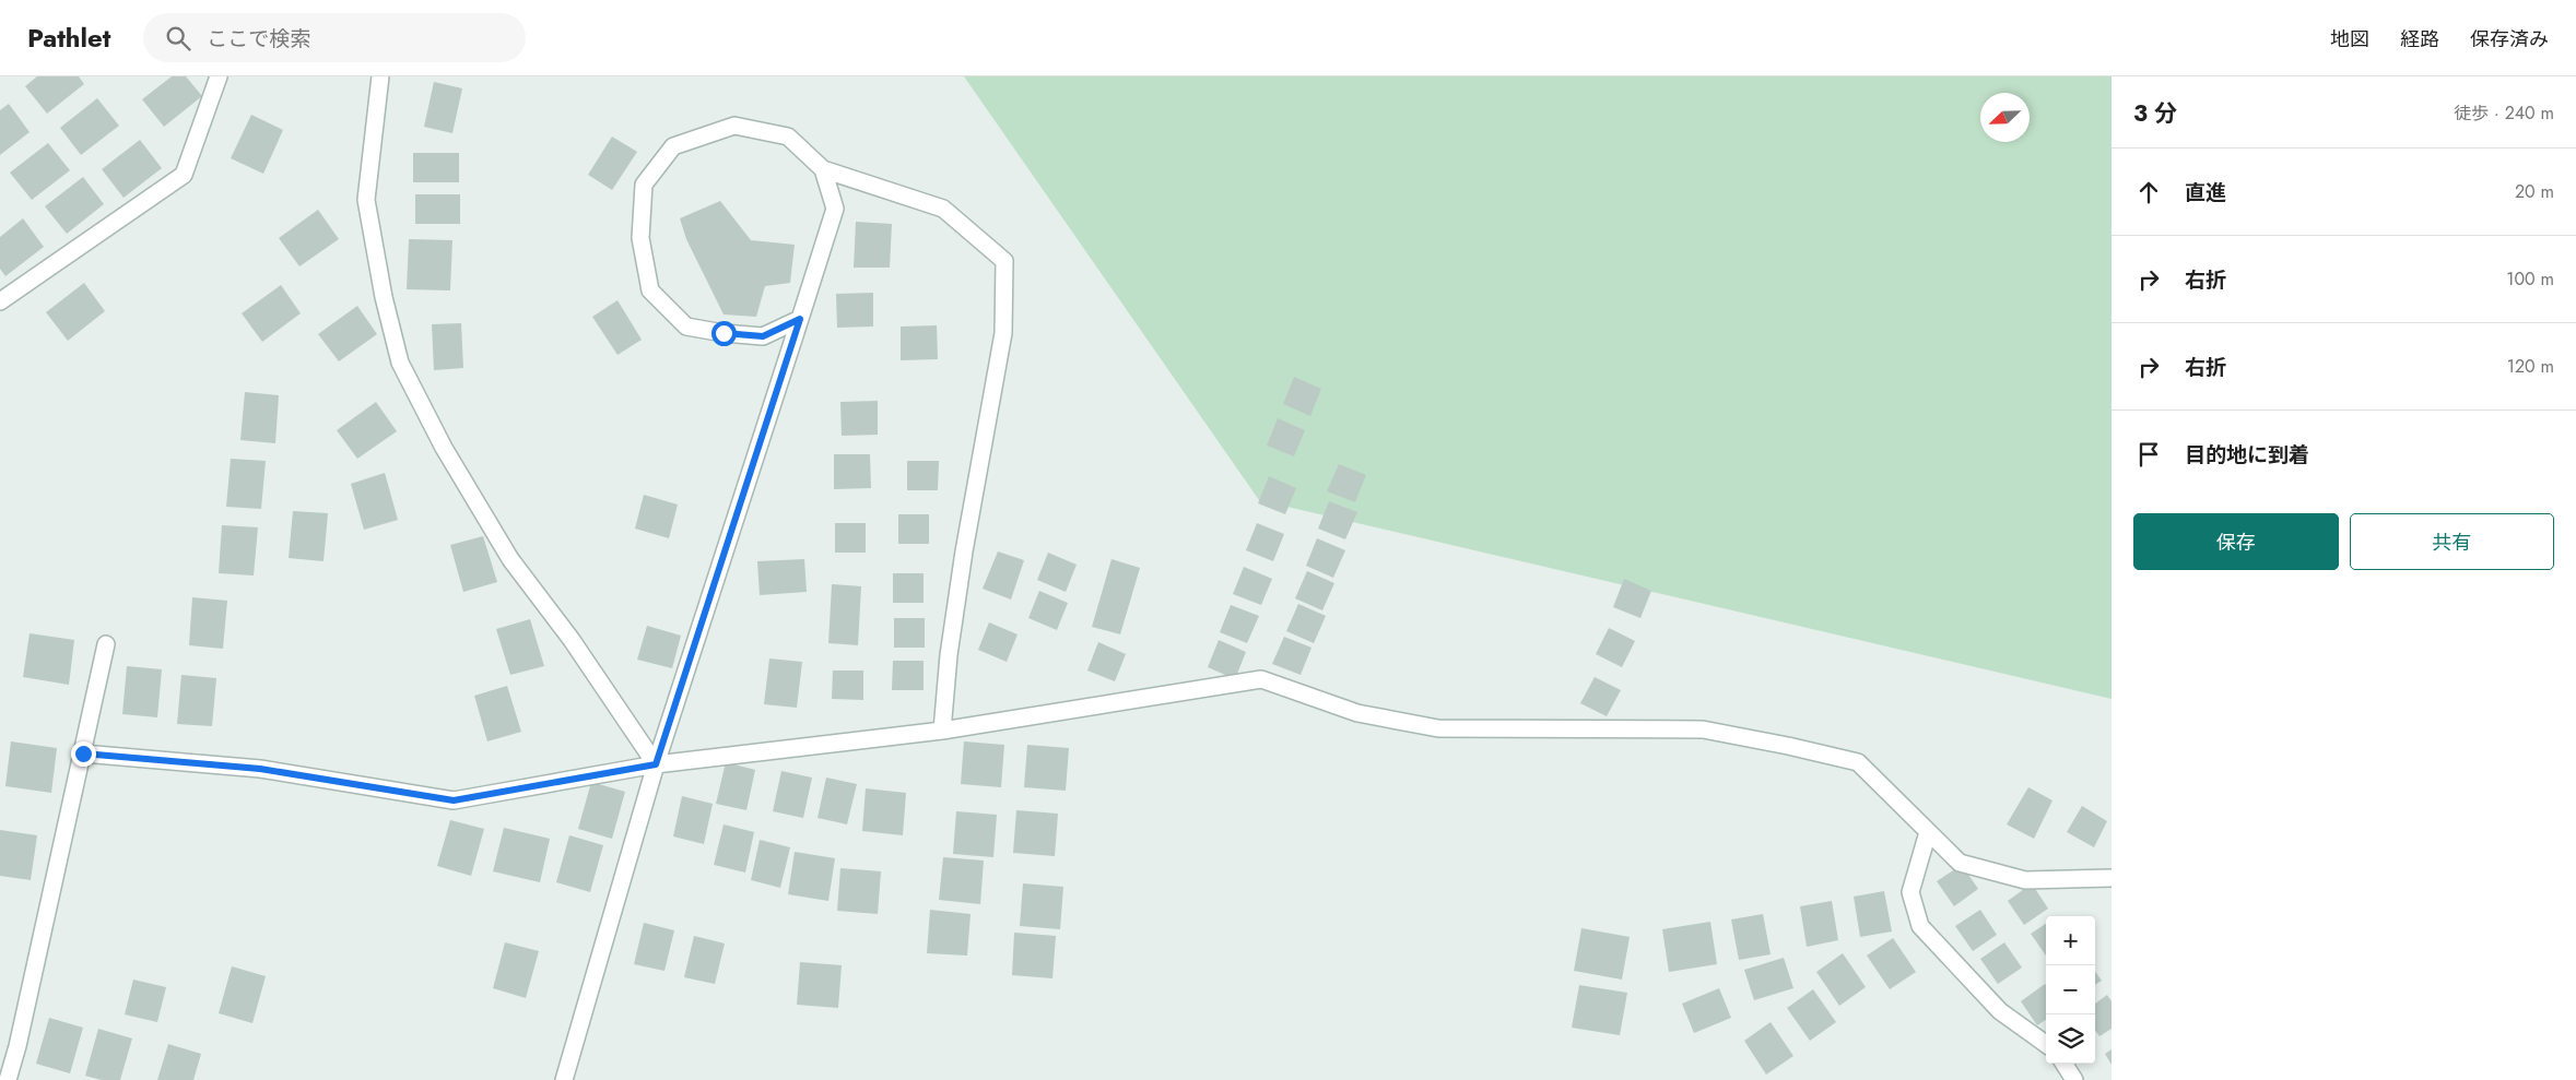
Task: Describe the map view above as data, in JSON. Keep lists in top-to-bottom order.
{
  "north": "bottom left",
  "page": {
    "header": "Pathlet",
    "search": "ここで検索",
    "nav": ["地図", "経路", "保存済み"],
    "heading": ["3 分", "徒歩 · 240 m"],
    "list": [
      ["直進", "20 m"],
      ["右折", "100 m"],
      ["右折", "120 m"],
      "目的地に到着"
    ],
    "buttons": ["保存", "共有"],
    "map_buttons": ["+", "−"]
  }
}
